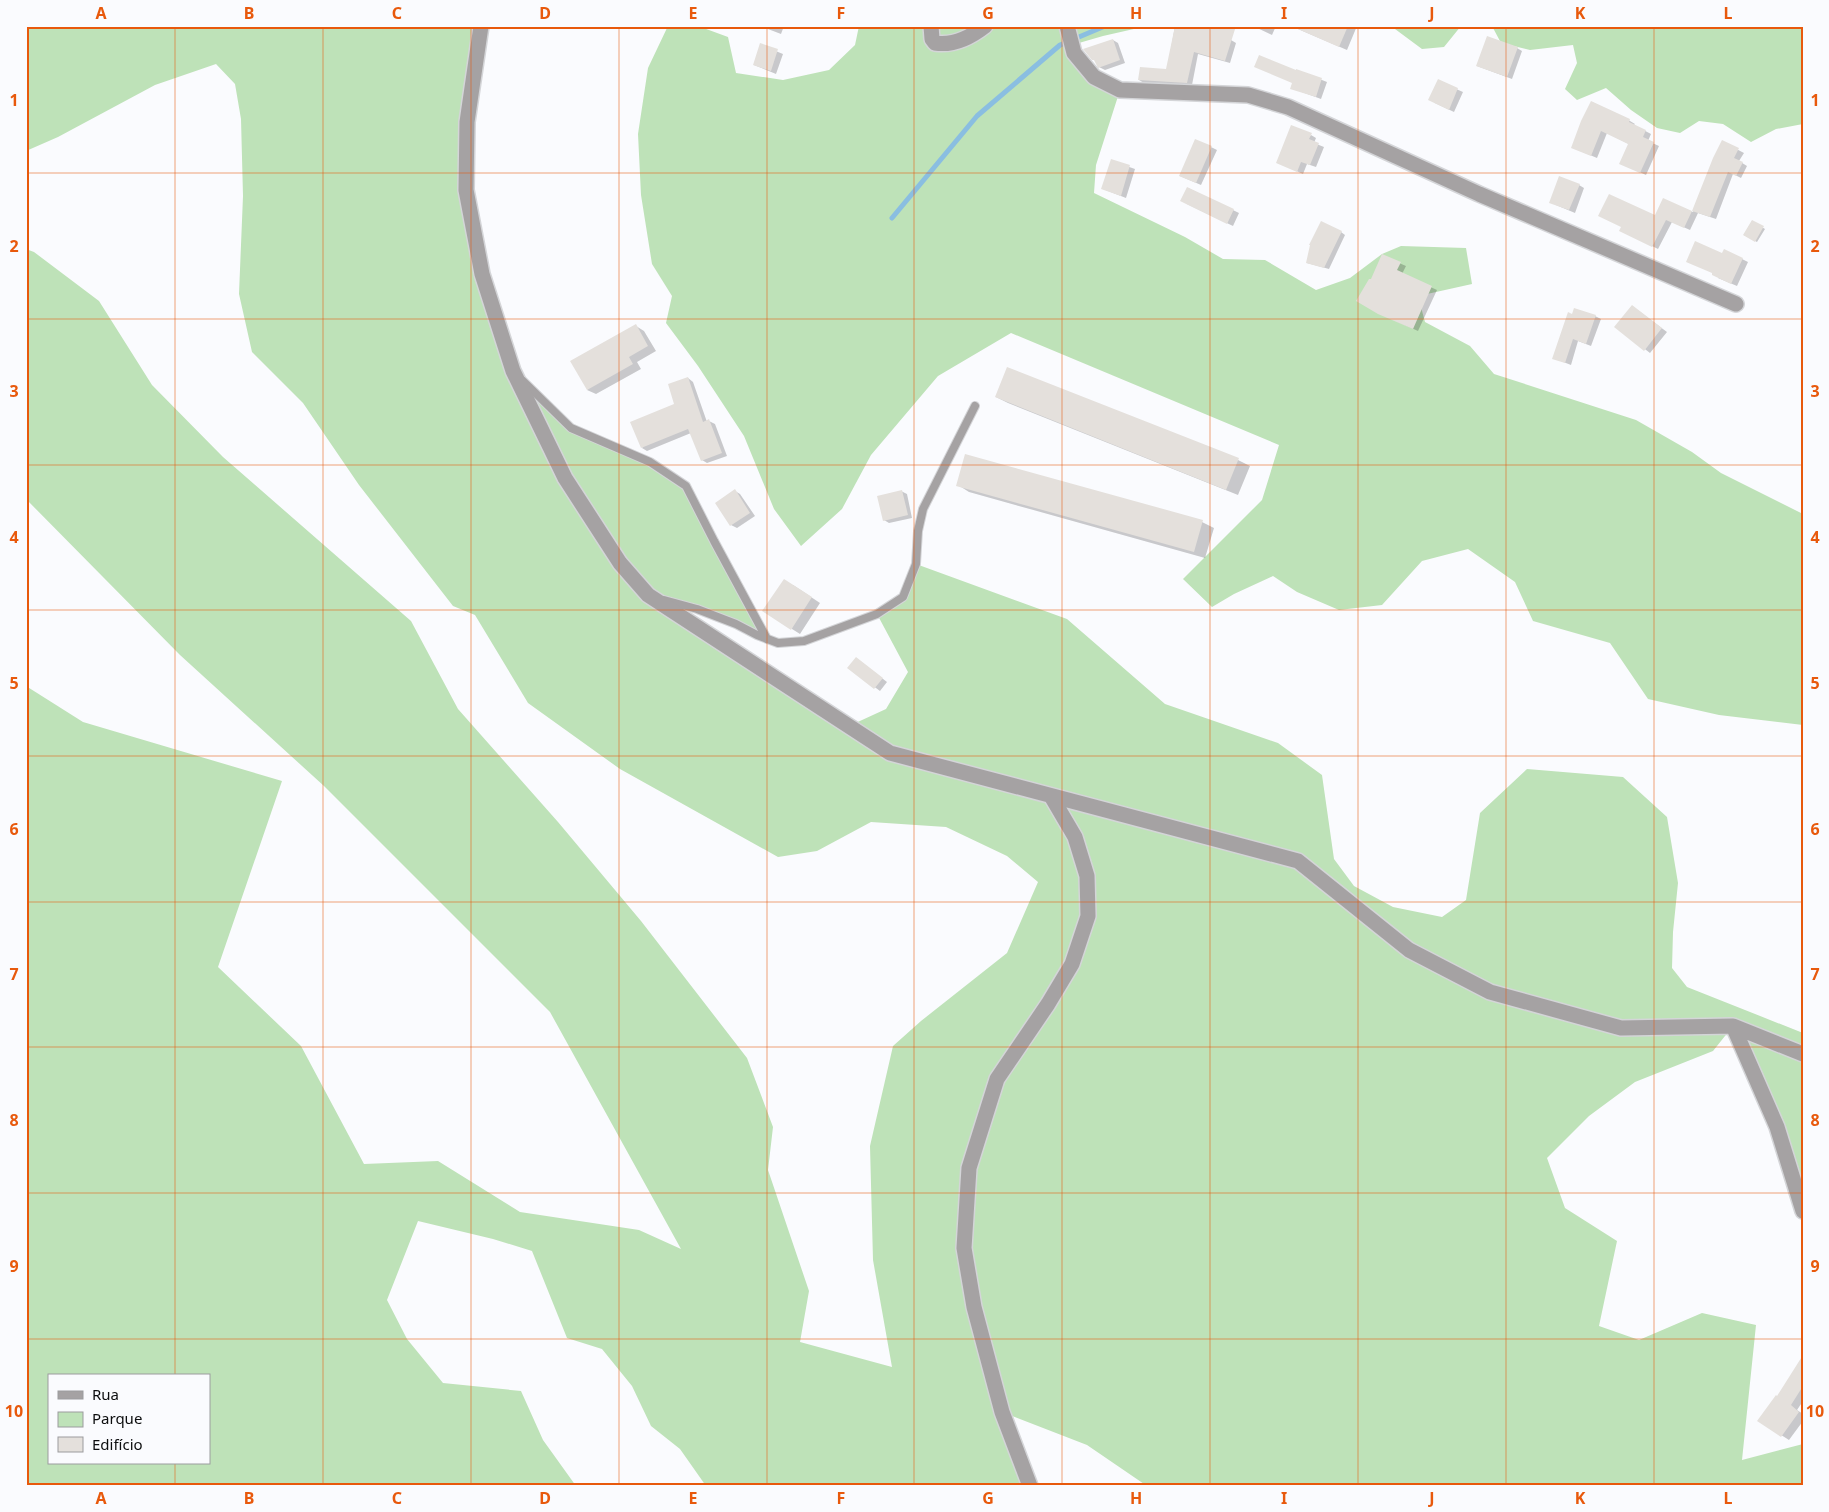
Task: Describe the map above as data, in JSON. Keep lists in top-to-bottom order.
{
  "legend": ["Rua", "Parque", "Edifício"],
  "grid": {
    "columns": [
      "A",
      "B",
      "C",
      "D",
      "E",
      "F",
      "G",
      "H",
      "I",
      "J",
      "K",
      "L"
    ],
    "rows": [
      "1",
      "2",
      "3",
      "4",
      "5",
      "6",
      "7",
      "8",
      "9",
      "10"
    ]
  }
}
